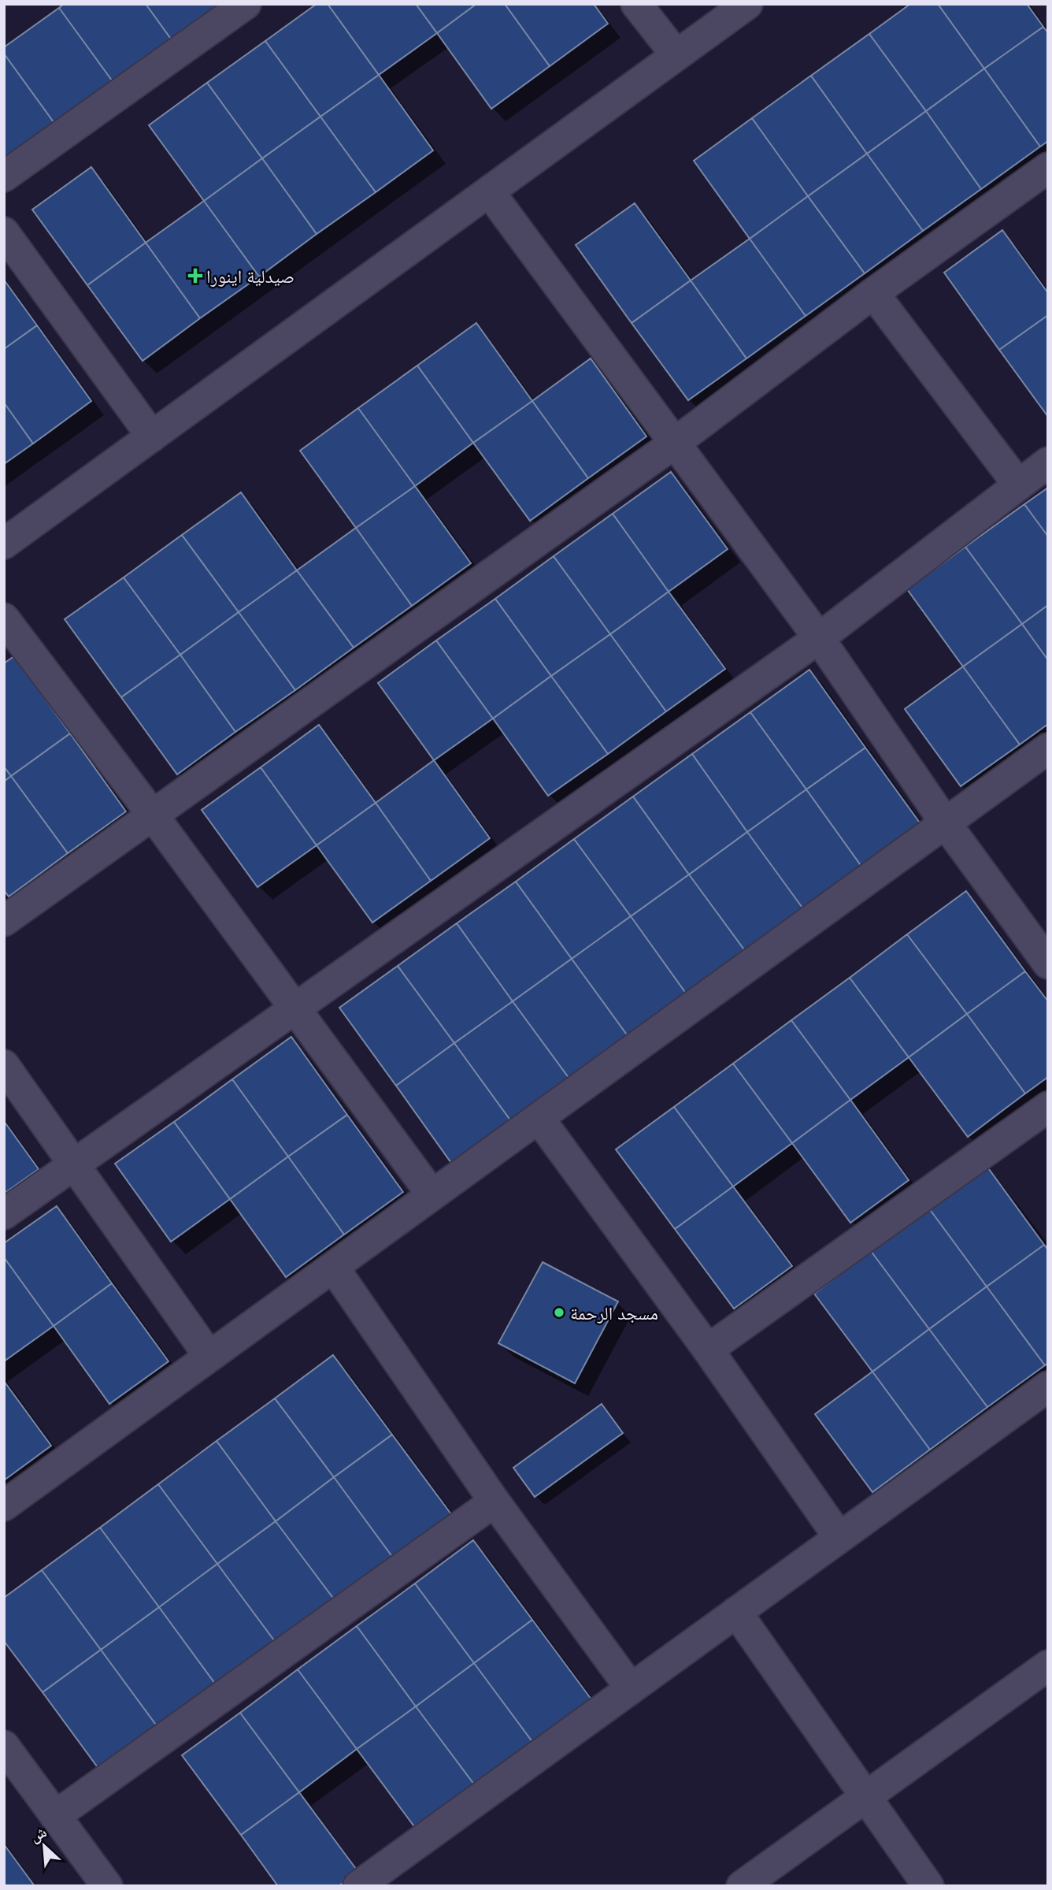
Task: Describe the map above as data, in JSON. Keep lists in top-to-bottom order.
{
  "places": {
    "health": ["صيدلية اينورا"],
    "other": ["مسجد الرحمة"]
  },
  "north": "top left"
}
